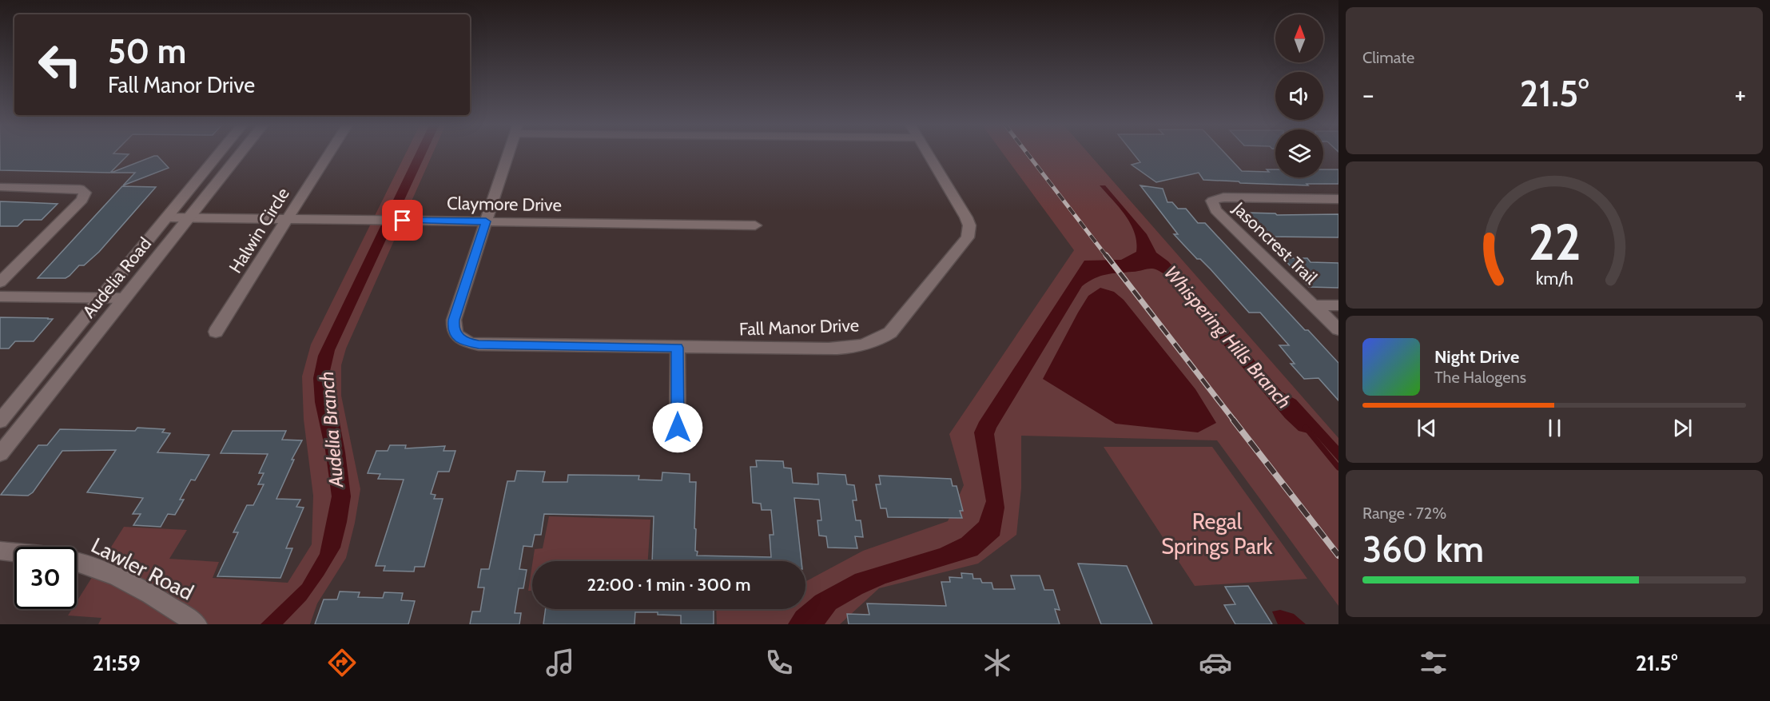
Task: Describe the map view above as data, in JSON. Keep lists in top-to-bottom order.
{
  "streets": {
    "street": [
      "Claymore Drive",
      "Halwin Circle",
      "Jasoncrest Trail",
      "Audelia Road",
      "Fall Manor Drive",
      "Lawler Road"
    ]
  },
  "crossings": [
    ["Claymore Drive", "Halwin Circle"],
    ["Claymore Drive", "Audelia Road"],
    ["Claymore Drive", "Fall Manor Drive"]
  ],
  "water": ["Whispering Hills Branch", "Audelia Branch"],
  "parks": ["Regal Springs Park"],
  "north": "top",
  "page": {
    "tile": [
      "Climate",
      ["Range · 72%", "360 km"]
    ],
    "turn": ["50 m", "Fall Manor Drive"],
    "heat": ["−", "21.5°", "+"],
    "song": ["Night Drive", "The Halogens"],
    "limit": "30",
    "trip": "22:00 · 1 min · 300 m",
    "tabs": ["21:59", "21.5°"],
    "gauge": ["22", "km/h"]
  }
}
